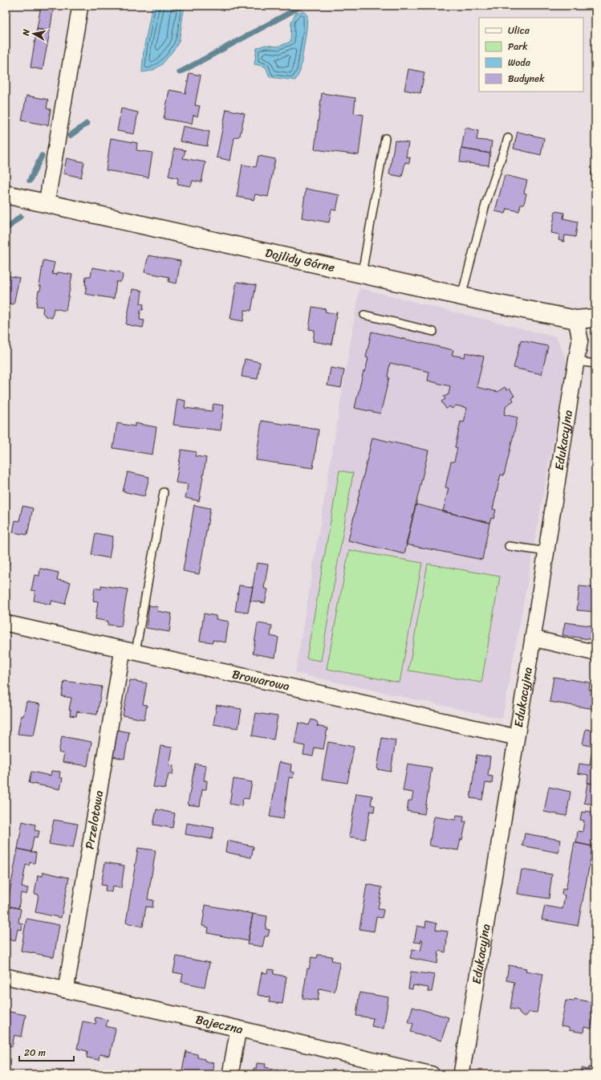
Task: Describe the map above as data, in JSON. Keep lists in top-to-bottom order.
{
  "streets": {
    "street": [
      "Dojlidy Górne",
      "Edukacyjna",
      "Browarowa",
      "Przelotowa",
      "Bajeczna"
    ]
  },
  "crossings": [
    ["Dojlidy Górne", "Edukacyjna"],
    ["Edukacyjna", "Browarowa"],
    ["Browarowa", "Przelotowa"],
    ["Przelotowa", "Bajeczna"]
  ],
  "legend": [
    "Ulica",
    "Park",
    "Woda",
    "Budynek"
  ],
  "scale_bar": "20 m",
  "north": "left"
}
